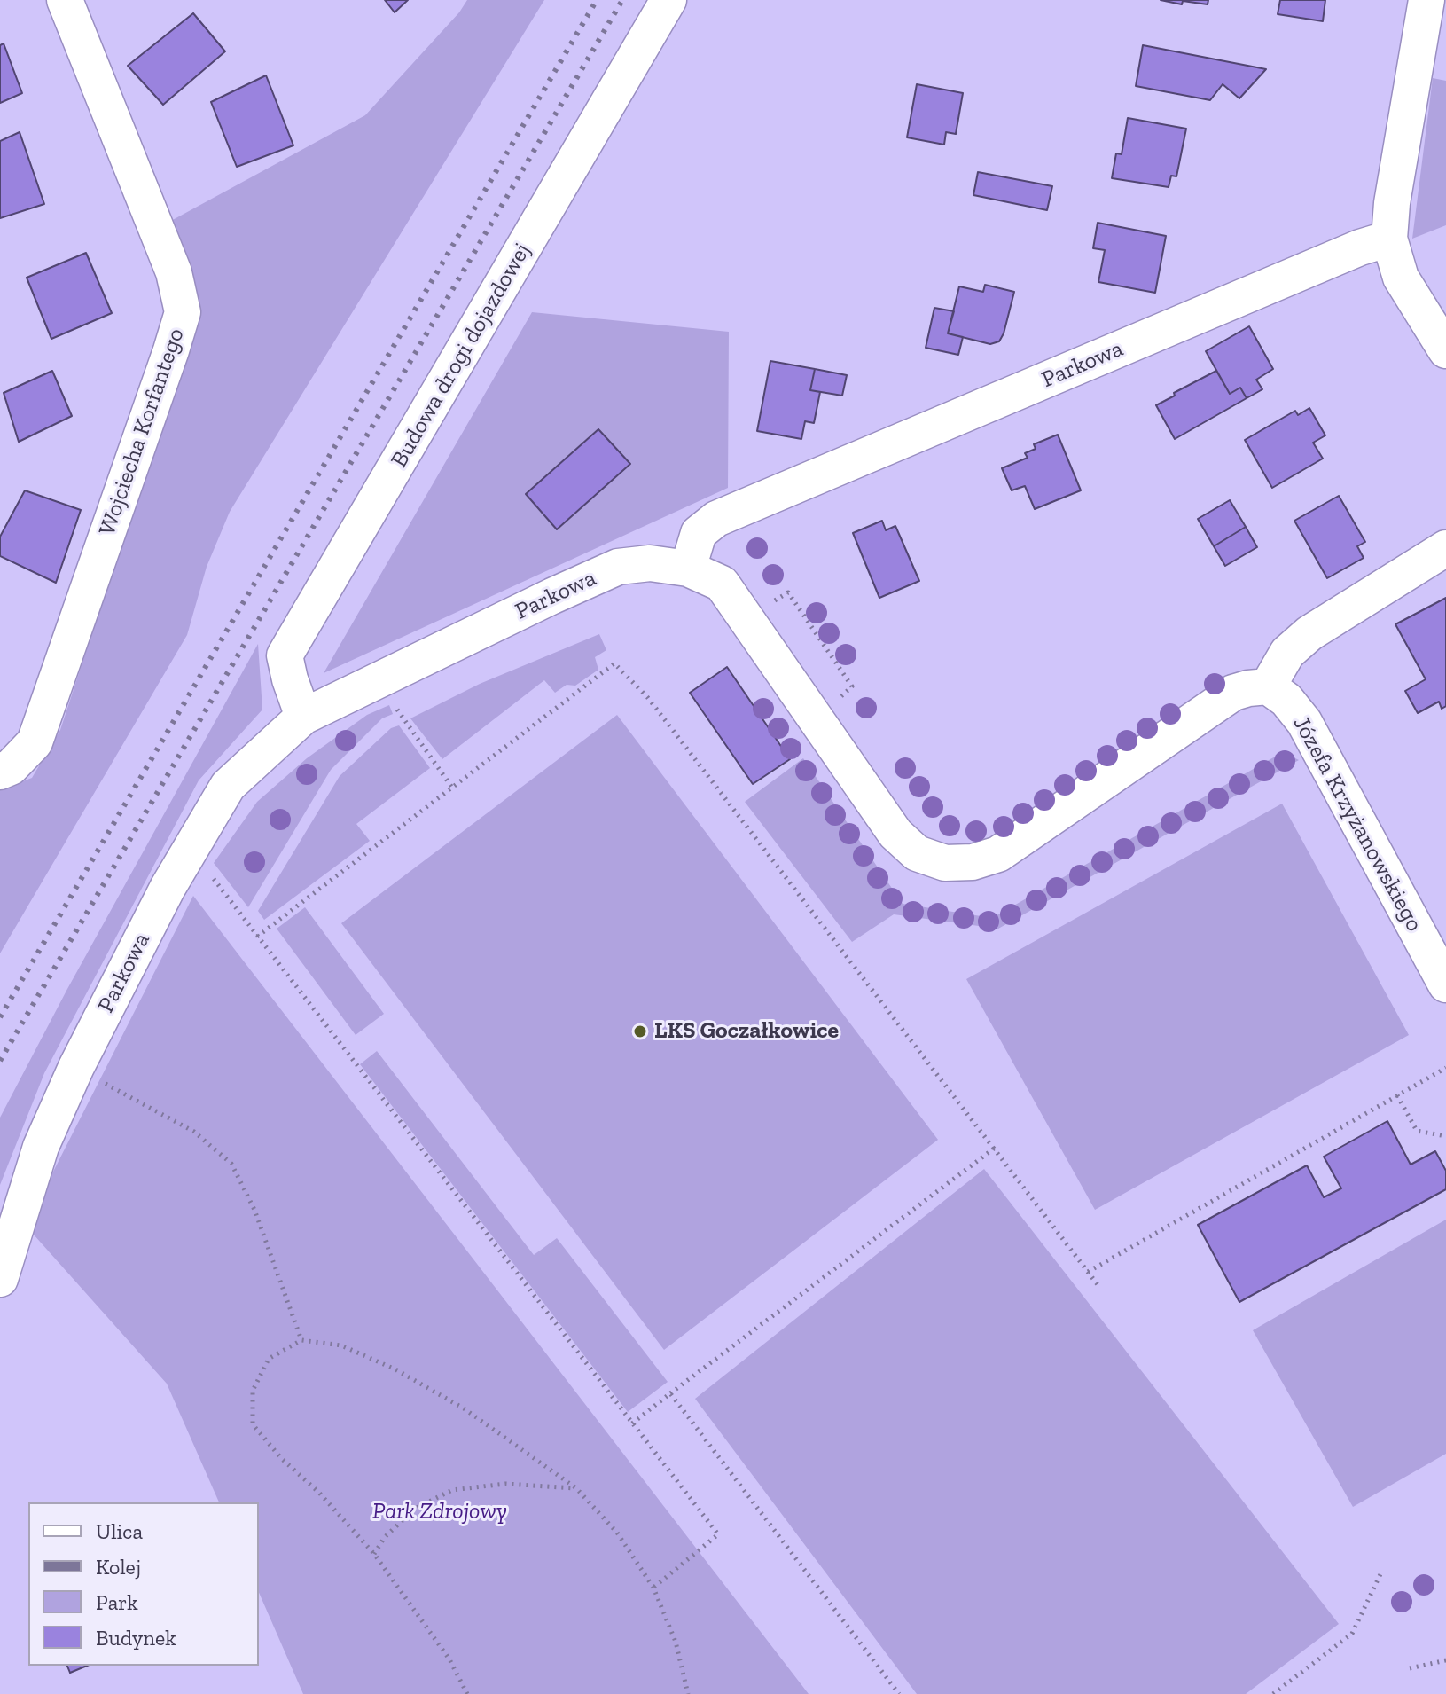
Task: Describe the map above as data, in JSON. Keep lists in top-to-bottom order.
{
  "streets": {
    "street": [
      "Budowa drogi dojazdowej",
      "Parkowa",
      "Wojciecha Korfantego",
      "Józefa Krzyżanowskiego"
    ]
  },
  "crossings": [
    ["Budowa drogi dojazdowej", "Parkowa"]
  ],
  "parks": ["Park Zdrojowy"],
  "places": ["LKS Goczałkowice"],
  "legend": [
    "Ulica",
    "Kolej",
    "Park",
    "Budynek"
  ]
}
